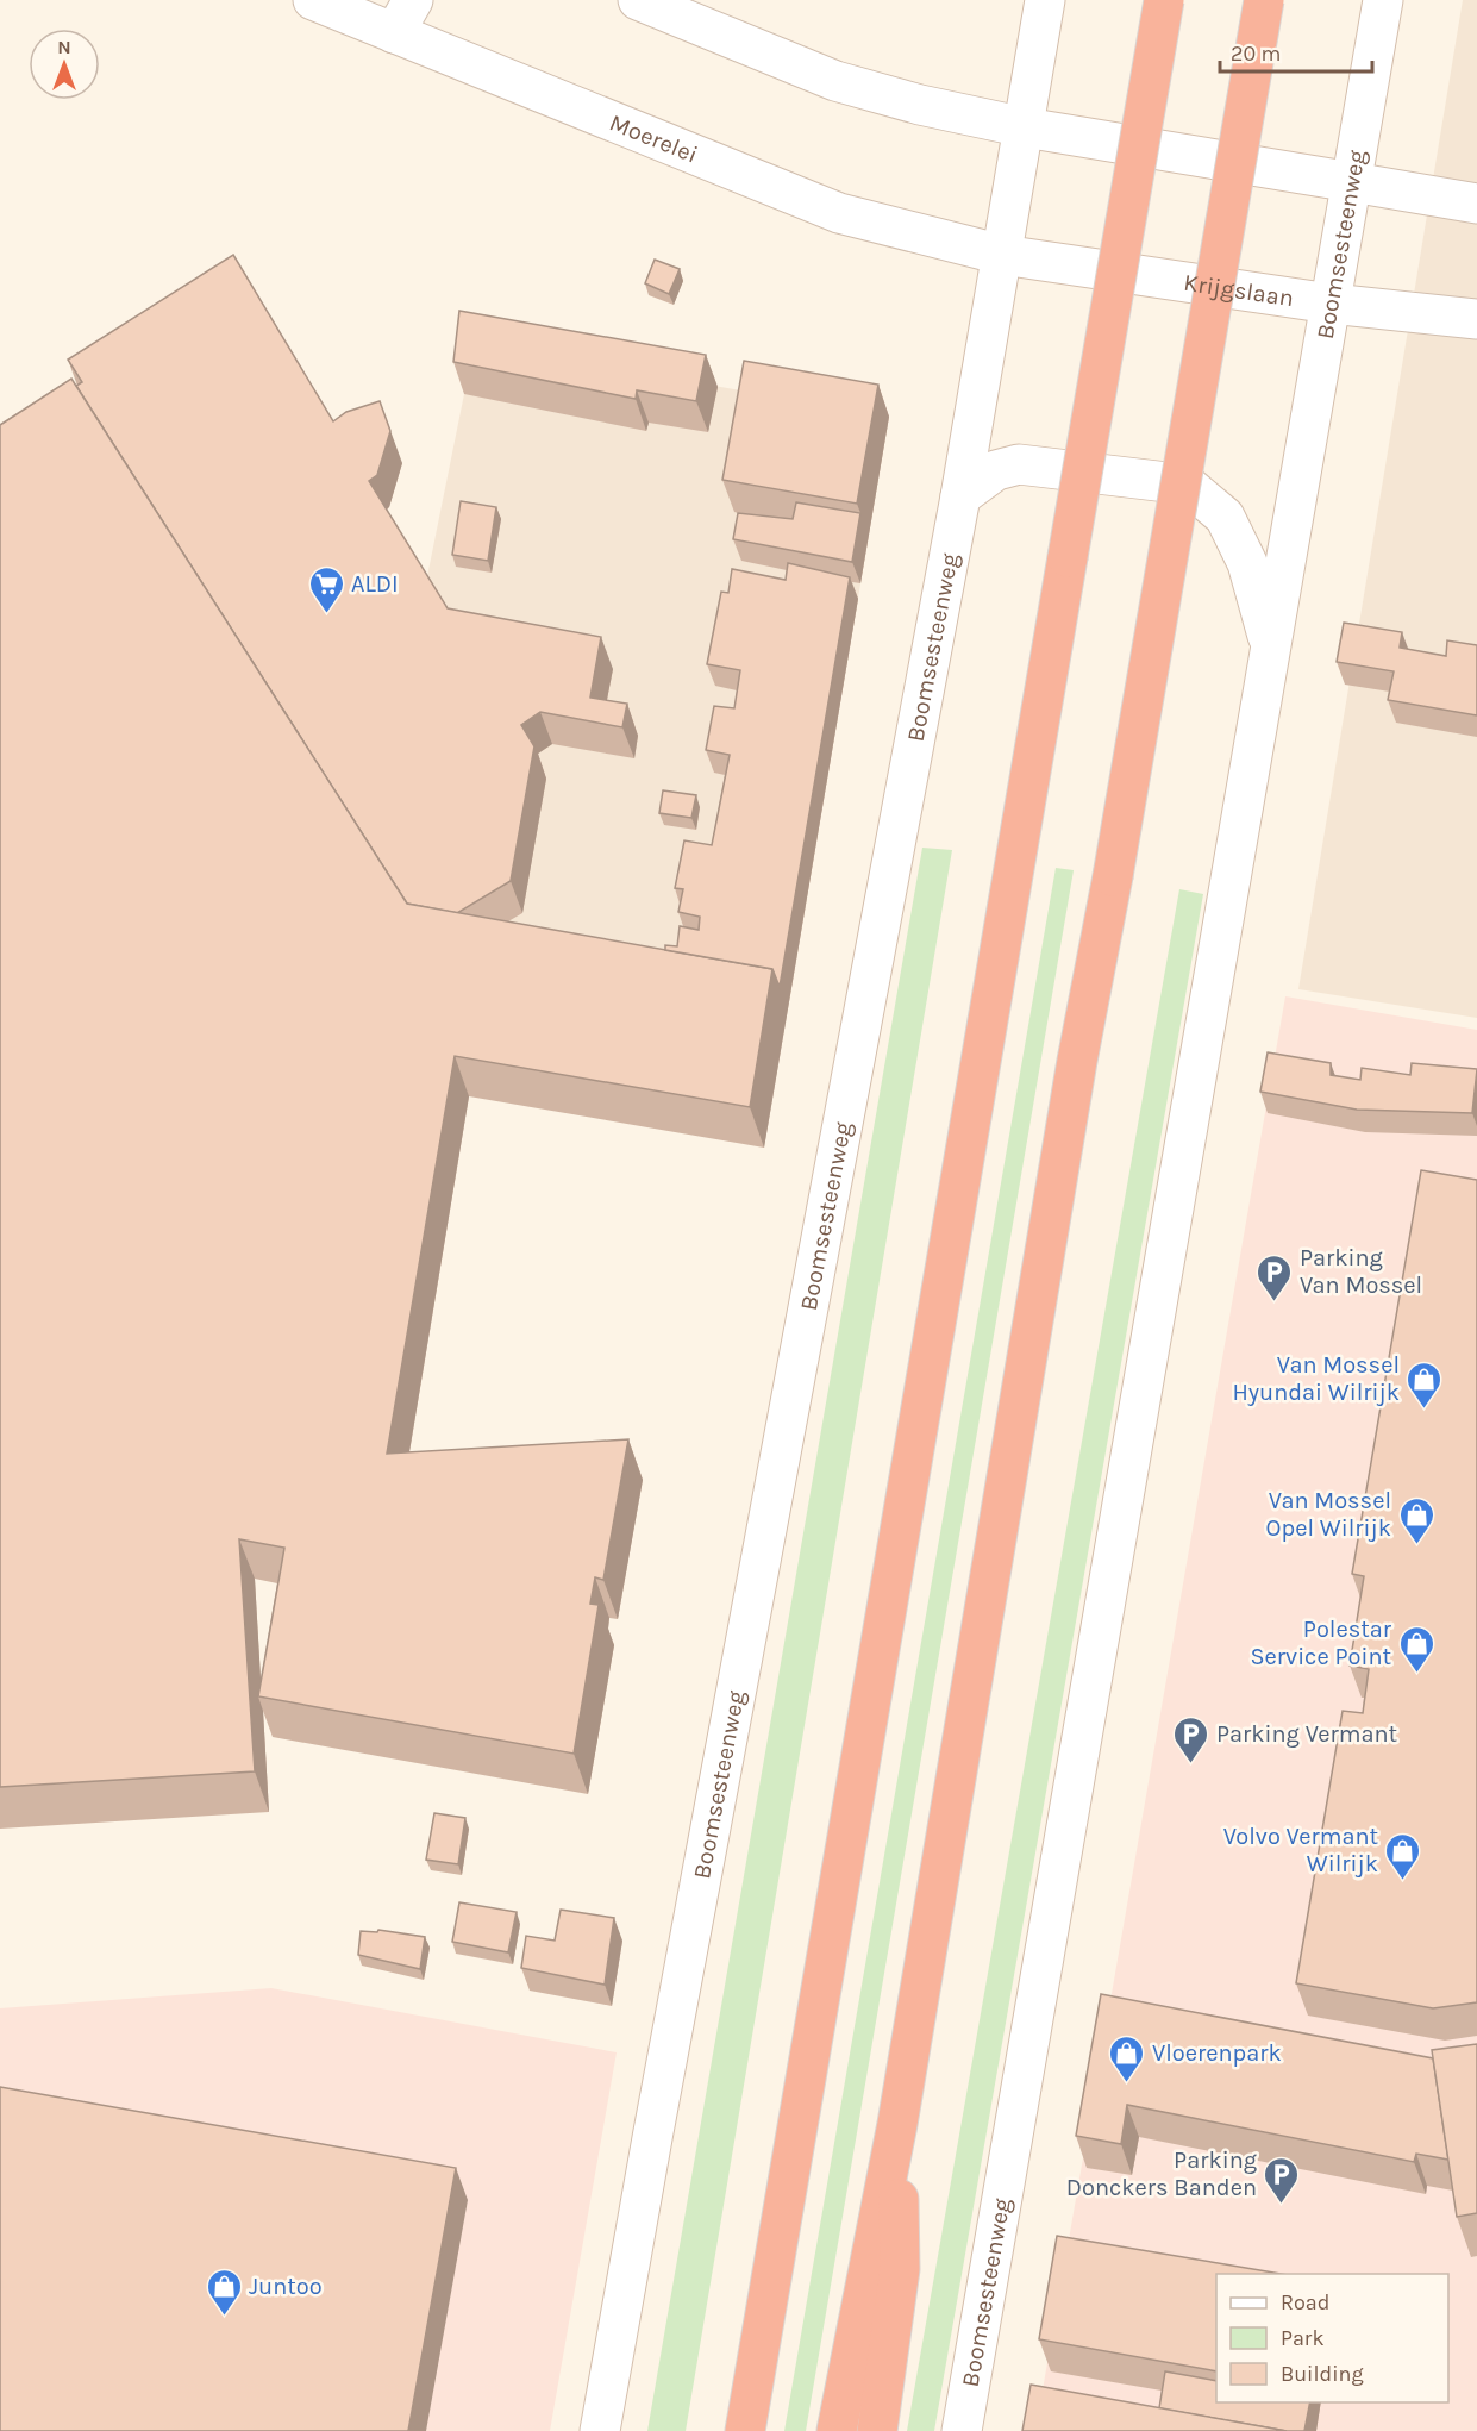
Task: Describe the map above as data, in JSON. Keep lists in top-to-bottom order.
{
  "streets": {
    "main road": ["Moerelei", "Boomsesteenweg", "Krijgslaan"]
  },
  "crossings": [
    ["Moerelei", "Boomsesteenweg"],
    ["Moerelei", "Krijgslaan"],
    ["Boomsesteenweg", "Krijgslaan"]
  ],
  "places": {
    "supermarket": ["ALDI"],
    "parking": ["Parking Van Mossel", "Parking Vermant", "Parking Donckers Banden"],
    "shop": [
      "Van Mossel Hyundai Wilrijk",
      "Van Mossel Opel Wilrijk",
      "Polestar Service Point",
      "Volvo Vermant Wilrijk",
      "Vloerenpark",
      "Juntoo"
    ]
  },
  "legend": ["Road", "Park", "Building"],
  "scale_bar": "20 m",
  "north": "top"
}
